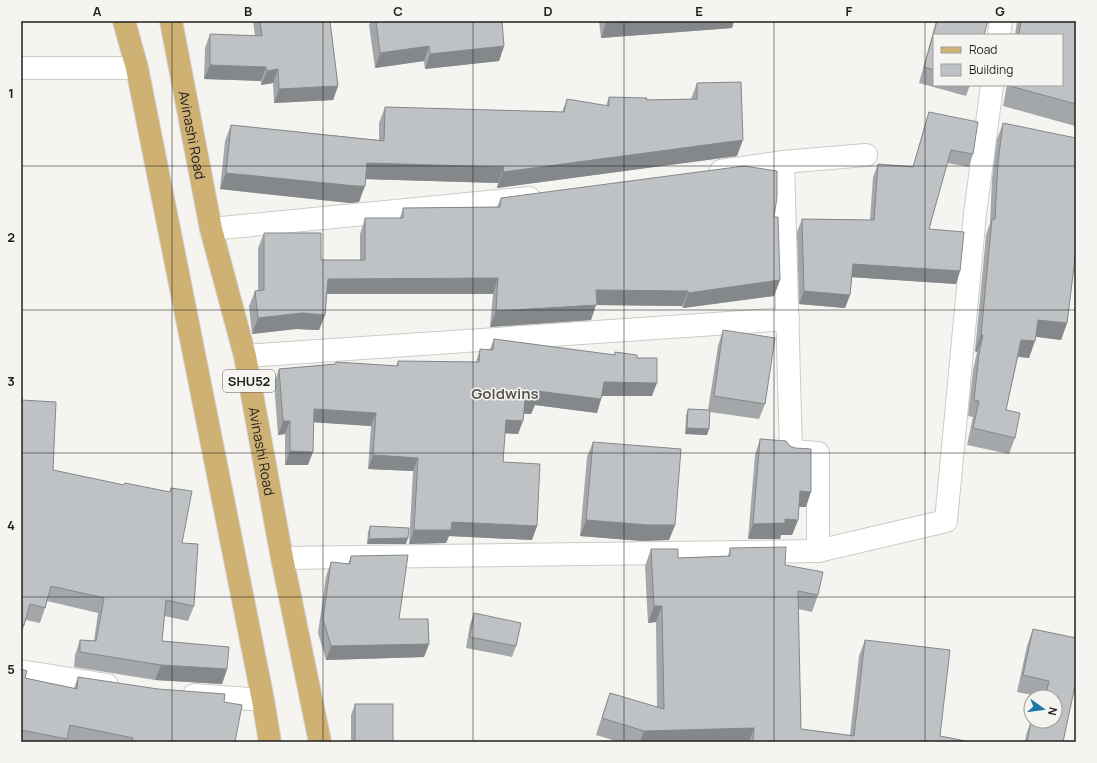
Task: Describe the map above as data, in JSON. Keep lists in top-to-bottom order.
{
  "streets": {
    "main road": ["Avinashi Road", "SHU52"]
  },
  "districts": ["Goldwins"],
  "legend": ["Road", "Building"],
  "north": "right",
  "grid": {
    "columns": [
      "A",
      "B",
      "C",
      "D",
      "E",
      "F",
      "G"
    ],
    "rows": [
      "1",
      "2",
      "3",
      "4",
      "5"
    ]
  }
}
